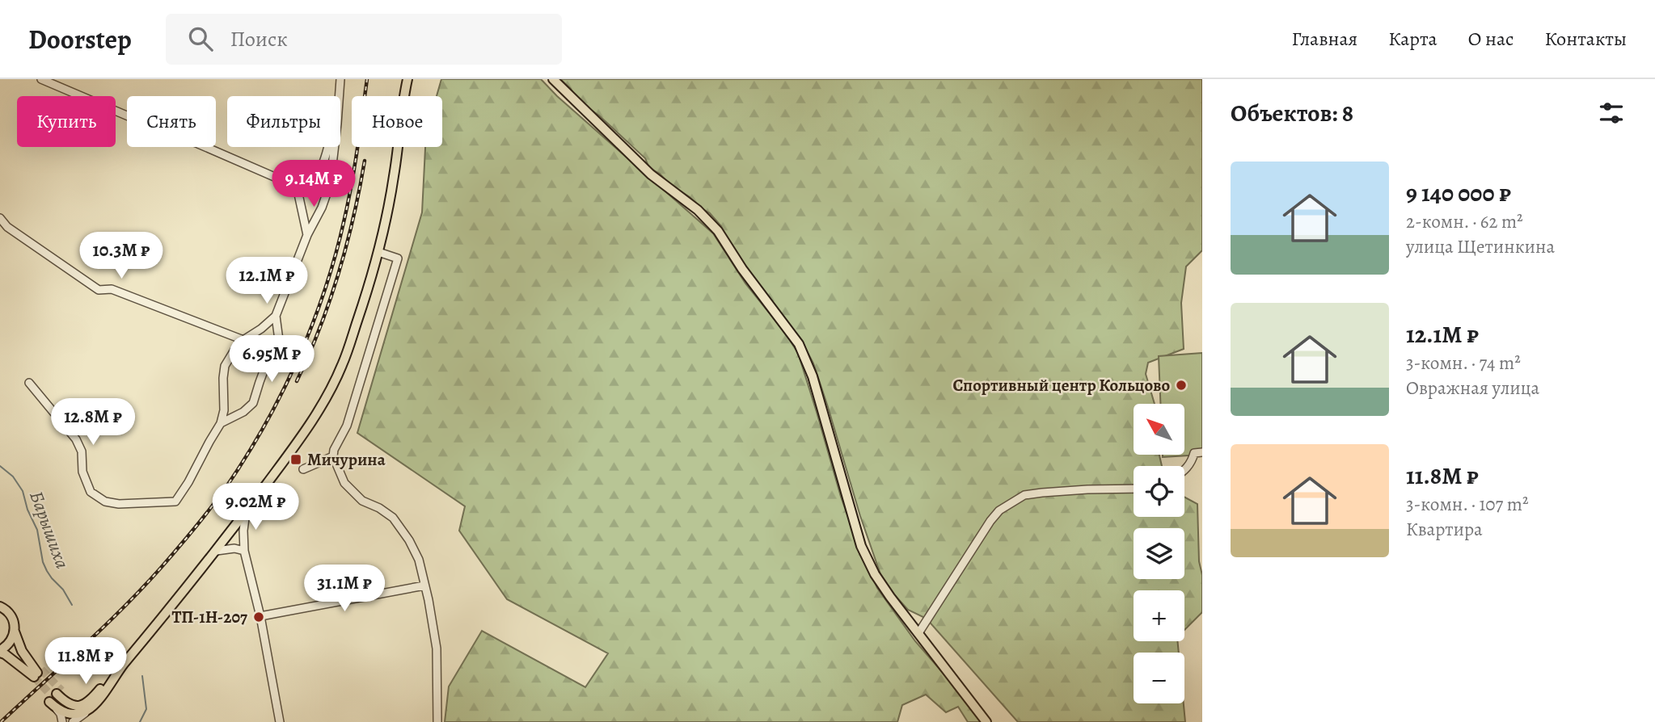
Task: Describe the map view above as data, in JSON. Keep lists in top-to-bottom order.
{
  "water": ["Барышиха"],
  "places": {
    "other": ["Спортивный центр Кольцово", "ТП-1Н-207"],
    "transit": ["Мичурина"]
  },
  "north": "top left",
  "page": {
    "header": "Doorstep",
    "search": "Поиск",
    "nav": [
      "Главная",
      "Карта",
      "О нас",
      "Контакты"
    ],
    "heading": "Объектов: 8",
    "chip": [
      "Купить",
      "Снять",
      "Фильтры",
      "Новое"
    ],
    "list": [
      {
        "name": "9 140 000 ₽",
        "note": "2-комн. · 62 m² · улица Щетинкина"
      },
      {
        "name": "12.1M ₽",
        "note": "3-комн. · 74 m² · Овражная улица"
      },
      {
        "name": "11.8M ₽",
        "note": "3-комн. · 107 m² · Квартира"
      }
    ],
    "price": [
      "9.14M ₽",
      "10.3M ₽",
      "12.1M ₽",
      "6.95M ₽",
      "12.8M ₽",
      "9.02M ₽",
      "31.1M ₽",
      "11.8M ₽"
    ],
    "map_buttons": ["+", "−"]
  }
}
